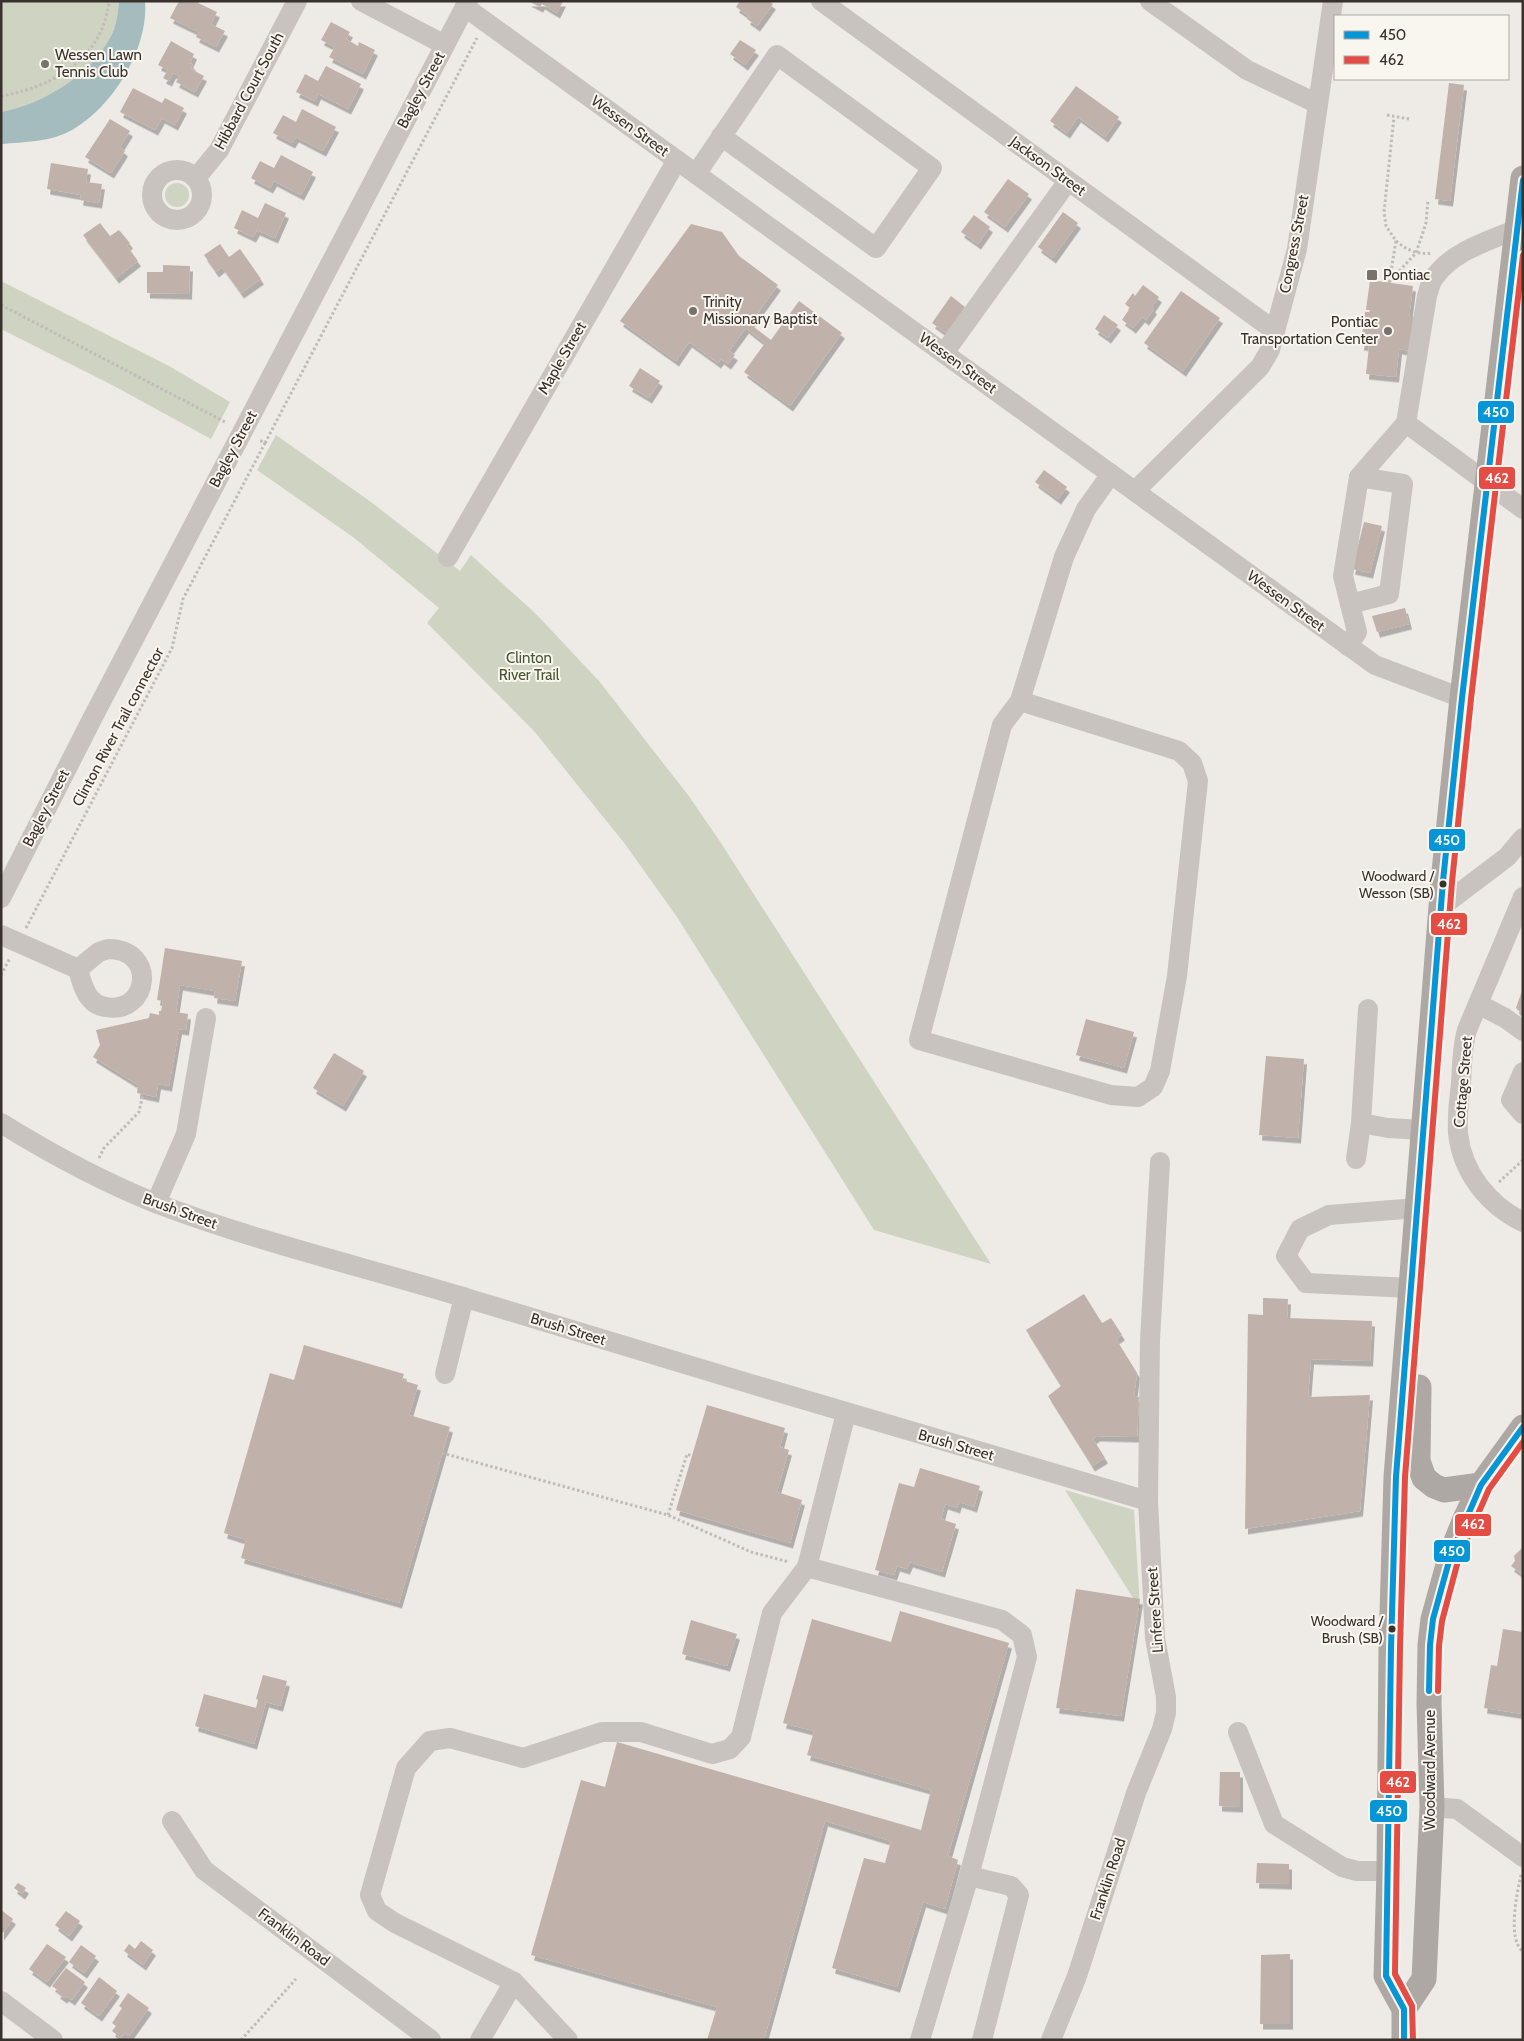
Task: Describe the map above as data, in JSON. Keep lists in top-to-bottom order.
{
  "streets": {
    "main road": ["Woodward Avenue"],
    "street": [
      "Bagley Street",
      "Hibbard Court South",
      "Wessen Street",
      "Jackson Street",
      "Congress Street",
      "Maple Street",
      "Cottage Street",
      "Brush Street",
      "Linfere Street",
      "Franklin Road"
    ],
    "path": ["Clinton River Trail connector"]
  },
  "crossings": [
    ["Bagley Street", "Wessen Street"],
    ["Wessen Street", "Congress Street"],
    ["Wessen Street", "Maple Street"],
    ["Jackson Street", "Congress Street"],
    ["Brush Street", "Linfere Street"],
    ["Linfere Street", "Franklin Road"]
  ],
  "parks": ["Clinton River Trail"],
  "places": {
    "other": [
      "Wessen Lawn Tennis Club",
      "Trinity Missionary Baptist",
      "Pontiac Transportation Center",
      "Woodward / Wesson (SB)",
      "Woodward / Brush (SB)"
    ],
    "transit": ["Pontiac"]
  },
  "lines": ["transit line 450", "transit line 462"],
  "legend": ["450", "462"]
}
